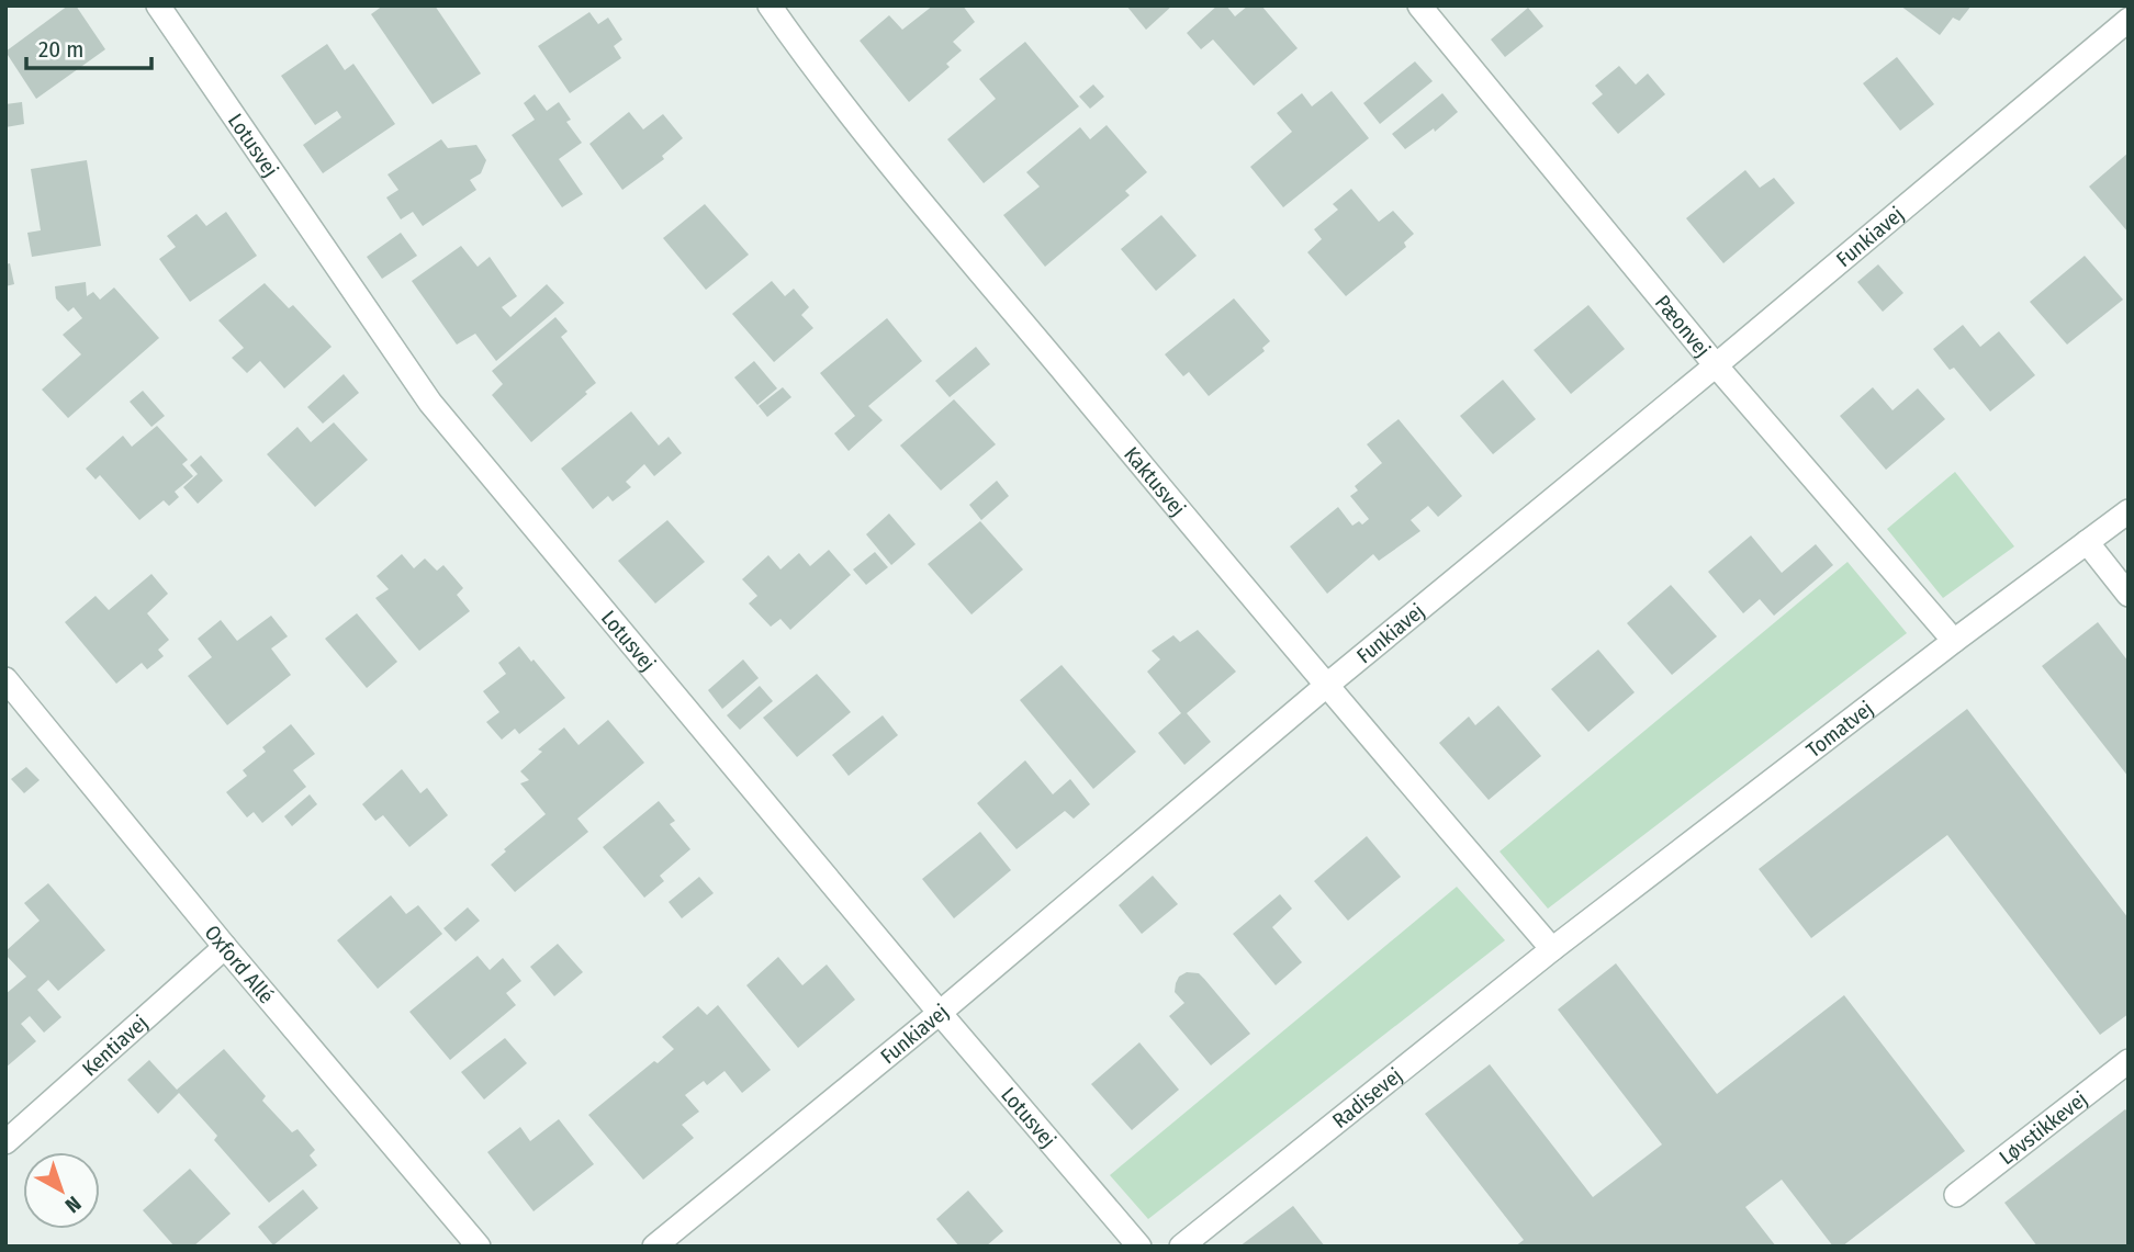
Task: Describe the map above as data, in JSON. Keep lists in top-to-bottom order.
{
  "streets": {
    "street": [
      "Lotusvej",
      "Funkiavej",
      "Pæonvej",
      "Kaktusvej",
      "Tomatvej",
      "Oxford Allé",
      "Kentiavej",
      "Radisevej",
      "Løvstikkevej"
    ]
  },
  "crossings": [
    ["Lotusvej", "Funkiavej"],
    ["Funkiavej", "Pæonvej"],
    ["Funkiavej", "Kaktusvej"],
    ["Pæonvej", "Tomatvej"],
    ["Kaktusvej", "Tomatvej"],
    ["Kaktusvej", "Radisevej"],
    ["Tomatvej", "Radisevej"],
    ["Oxford Allé", "Kentiavej"]
  ],
  "scale_bar": "20 m",
  "north": "bottom right"
}
